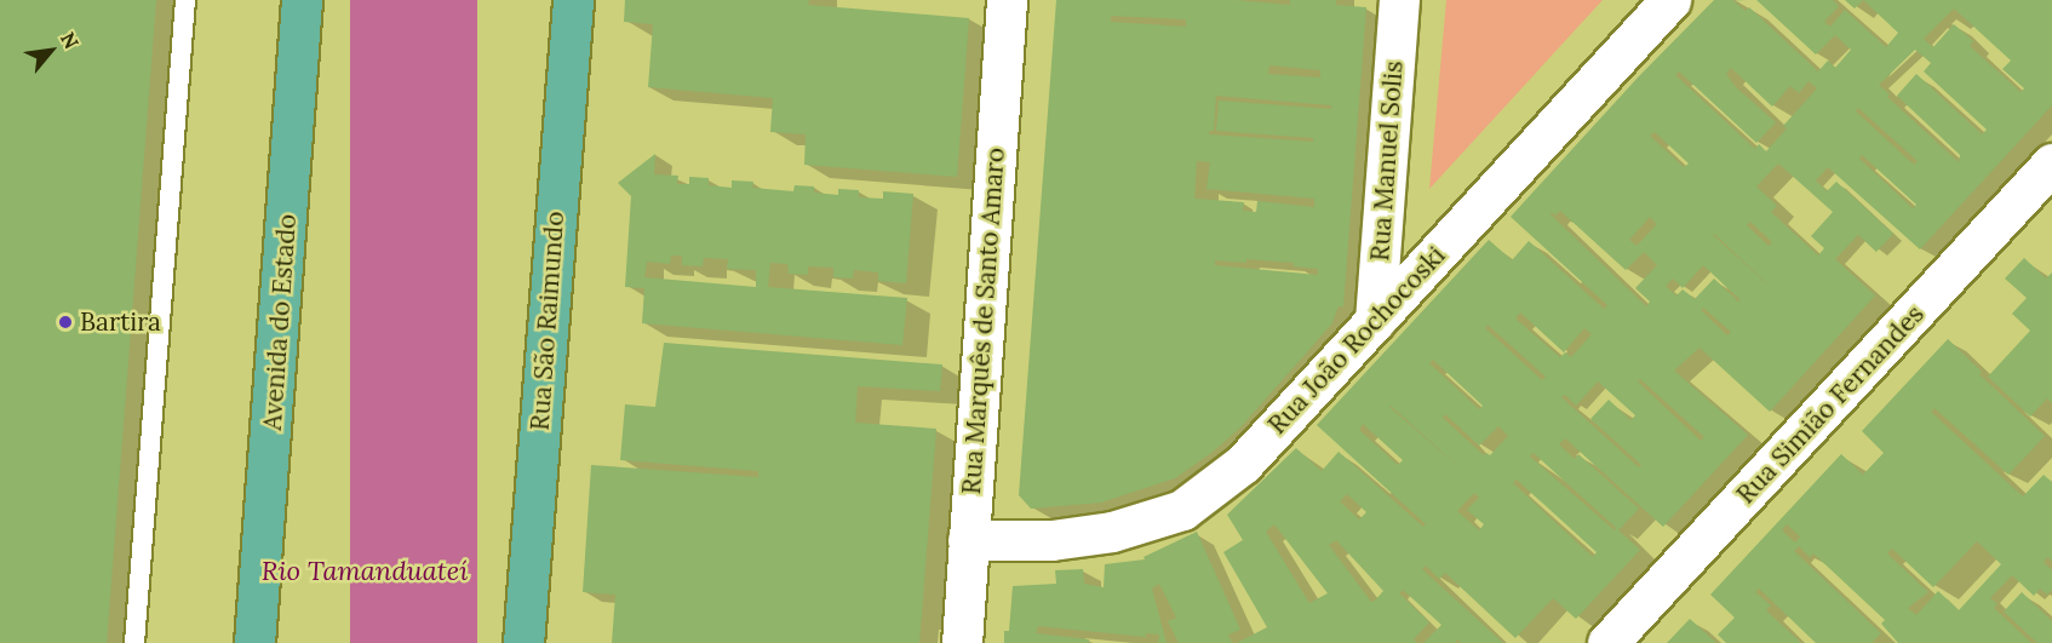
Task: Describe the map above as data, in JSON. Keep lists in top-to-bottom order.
{
  "streets": {
    "highway": ["Rua São Raimundo", "Avenida do Estado"],
    "street": [
      "Rua Manuel Solis",
      "Rua Marquês de Santo Amaro",
      "Rua João Rochocoski",
      "Rua Simião Fernandes"
    ]
  },
  "crossings": [
    ["Rua Manuel Solis", "Rua João Rochocoski"],
    ["Rua Marquês de Santo Amaro", "Rua João Rochocoski"]
  ],
  "water": ["Rio Tamanduateí"],
  "places": ["Bartira"],
  "north": "top right"
}
